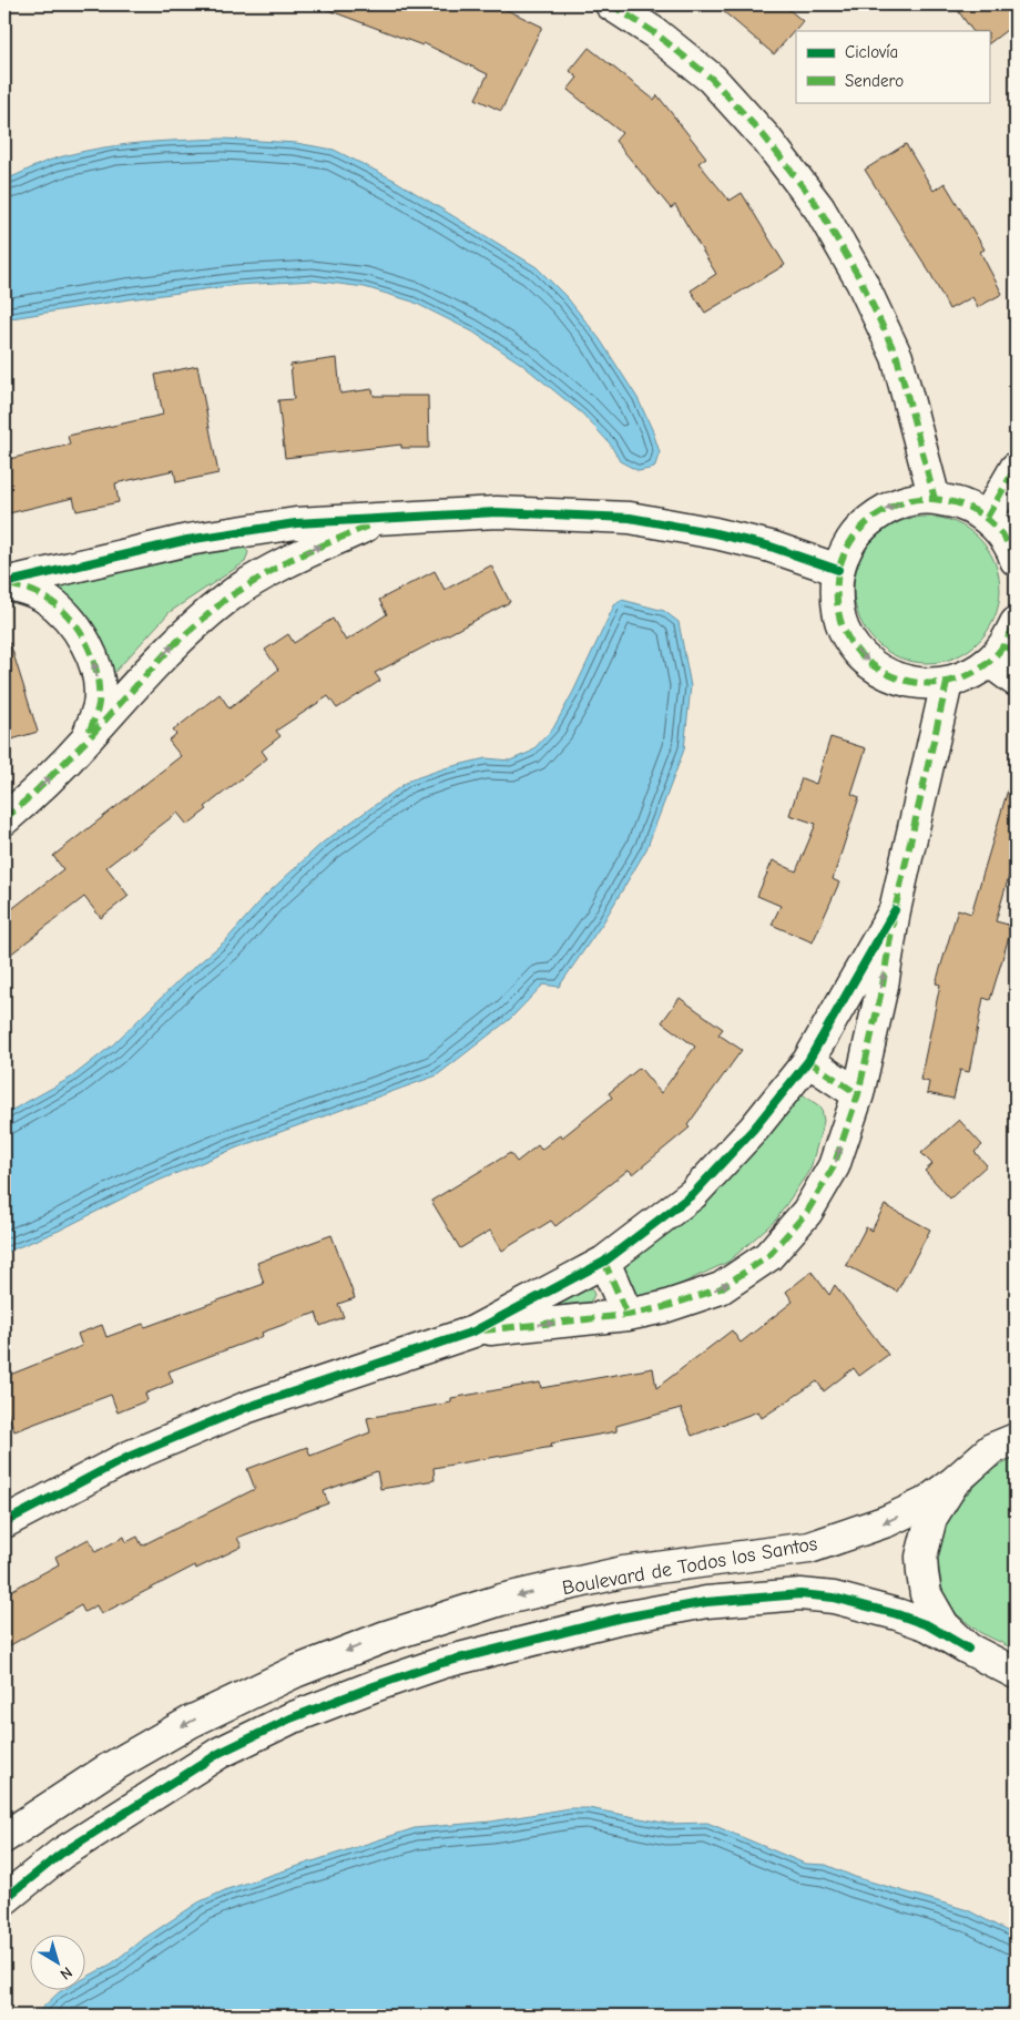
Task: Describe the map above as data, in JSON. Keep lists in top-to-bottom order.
{
  "streets": {
    "street": ["Boulevard de Todos los Santos"]
  },
  "legend": ["Ciclovía", "Sendero"],
  "north": "bottom right"
}
